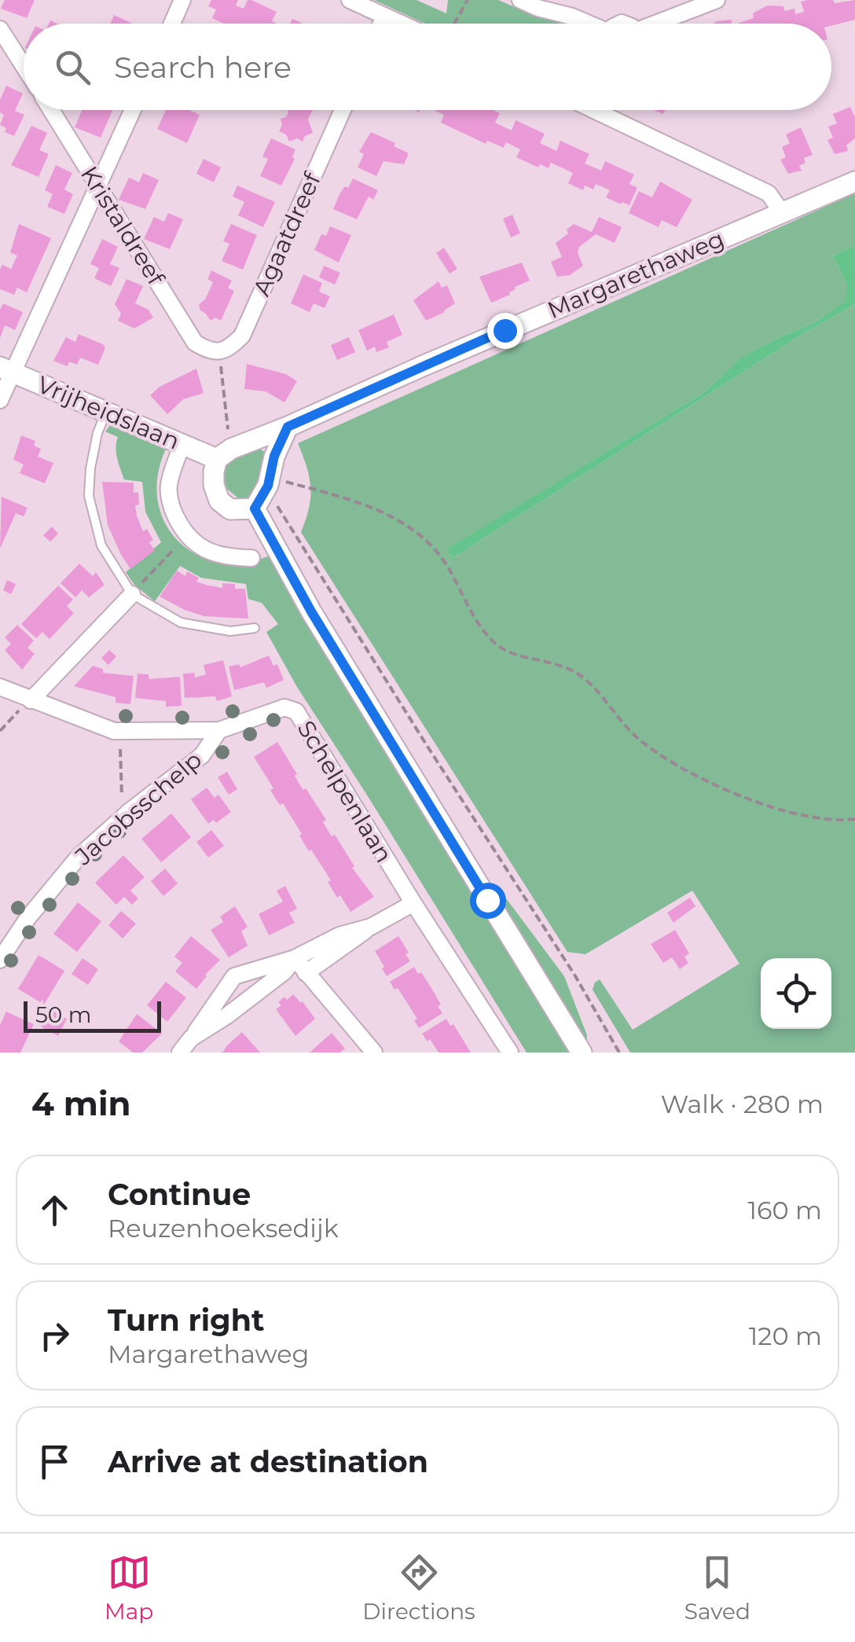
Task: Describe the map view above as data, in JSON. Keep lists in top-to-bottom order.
{
  "streets": {
    "street": [
      "Kristaldreef",
      "Agaatdreef",
      "Margarethaweg",
      "Vrijheidslaan",
      "Schelpenlaan",
      "Jacobsschelp"
    ]
  },
  "crossings": [
    ["Kristaldreef", "Agaatdreef"],
    ["Margarethaweg", "Vrijheidslaan"],
    ["Schelpenlaan", "Jacobsschelp"]
  ],
  "scale_bar": "50 m",
  "page": {
    "search": "Search here",
    "scale": "50 m",
    "heading": ["4 min", "Walk · 280 m"],
    "list": [
      ["Continue", "Reuzenhoeksedijk", "160 m"],
      ["Turn right", "Margarethaweg", "120 m"],
      "Arrive at destination"
    ],
    "nav": ["Map", "Directions", "Saved"]
  }
}
